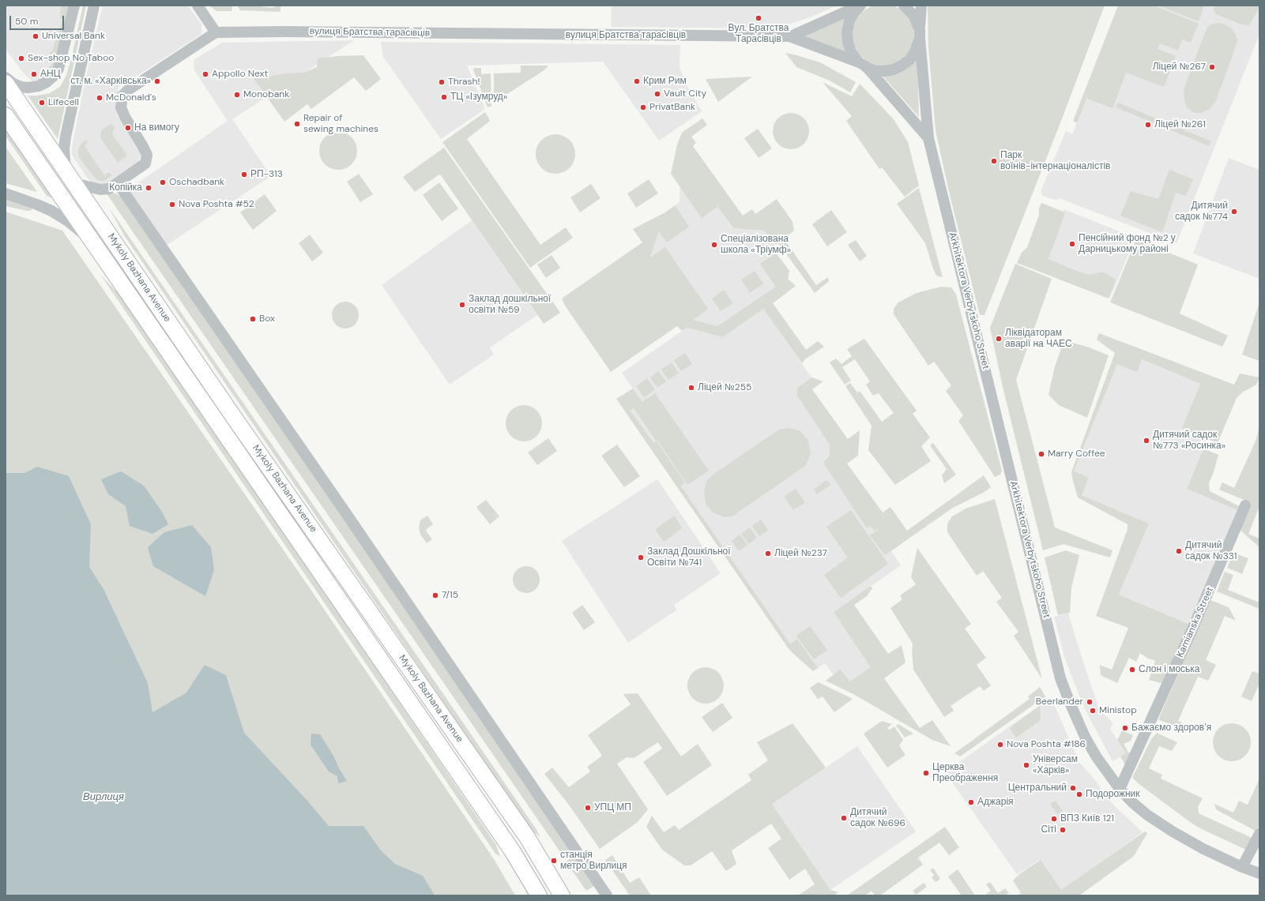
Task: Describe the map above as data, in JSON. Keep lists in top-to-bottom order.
{
  "streets": {
    "highway": ["Mykoly Bazhana Avenue"],
    "street": ["вулиця Братства тарасівців", "Arkhitektora Verbytskoho Street", "Kamianska Street"]
  },
  "crossings": [
    ["вулиця Братства тарасівців", "Arkhitektora Verbytskoho Street"],
    ["Arkhitektora Verbytskoho Street", "Kamianska Street"]
  ],
  "water": ["Вирлиця"],
  "places": [
    "Вул. Братства Тарасівців",
    "Universal Bank",
    "Sex-shop No Taboo",
    "Ліцей №267",
    "АНЦ",
    "Appollo Next",
    "ст. м. «Харківська»",
    "Крим Рим",
    "Thrash!",
    "Vault City",
    "Monobank",
    "ТЦ «Ізумруд»",
    "McDonald's",
    "Lifecell",
    "PrivatBank",
    "Repair of sewing machines",
    "Ліцей №261",
    "На вимогу",
    "Парк воїнів-інтернаціоналістів",
    "РП-313",
    "Oschadbank",
    "Копійка",
    "Nova Poshta #52",
    "Дитячий садок №774",
    "Пенсійний фонд №2 у Дарницькому районі",
    "Спеціалізована школа «Тріумф»",
    "Заклад дошкільної освіти №59",
    "Box",
    "Ліквідаторам аварії на ЧАЕС",
    "Ліцей №255",
    "Дитячий садок №773 «Росинка»",
    "Marry Coffee",
    "Дитячий садок №331",
    "Ліцей №237",
    "Заклад Дошкільної Освіти №741",
    "7/15",
    "Слон і моська",
    "Beerlander",
    "Ministop",
    "Бажаємо здоровʼя",
    "Nova Poshta #186",
    "Універсам «Харків»",
    "Церква Преображення",
    "Центральний",
    "Подорожник",
    "Аджарія",
    "УПЦ МП",
    "Дитячий садок №696",
    "ВПЗ Київ 121",
    "Сіті",
    "станція метро Вирлиця"
  ],
  "scale_bar": "50 m"
}
